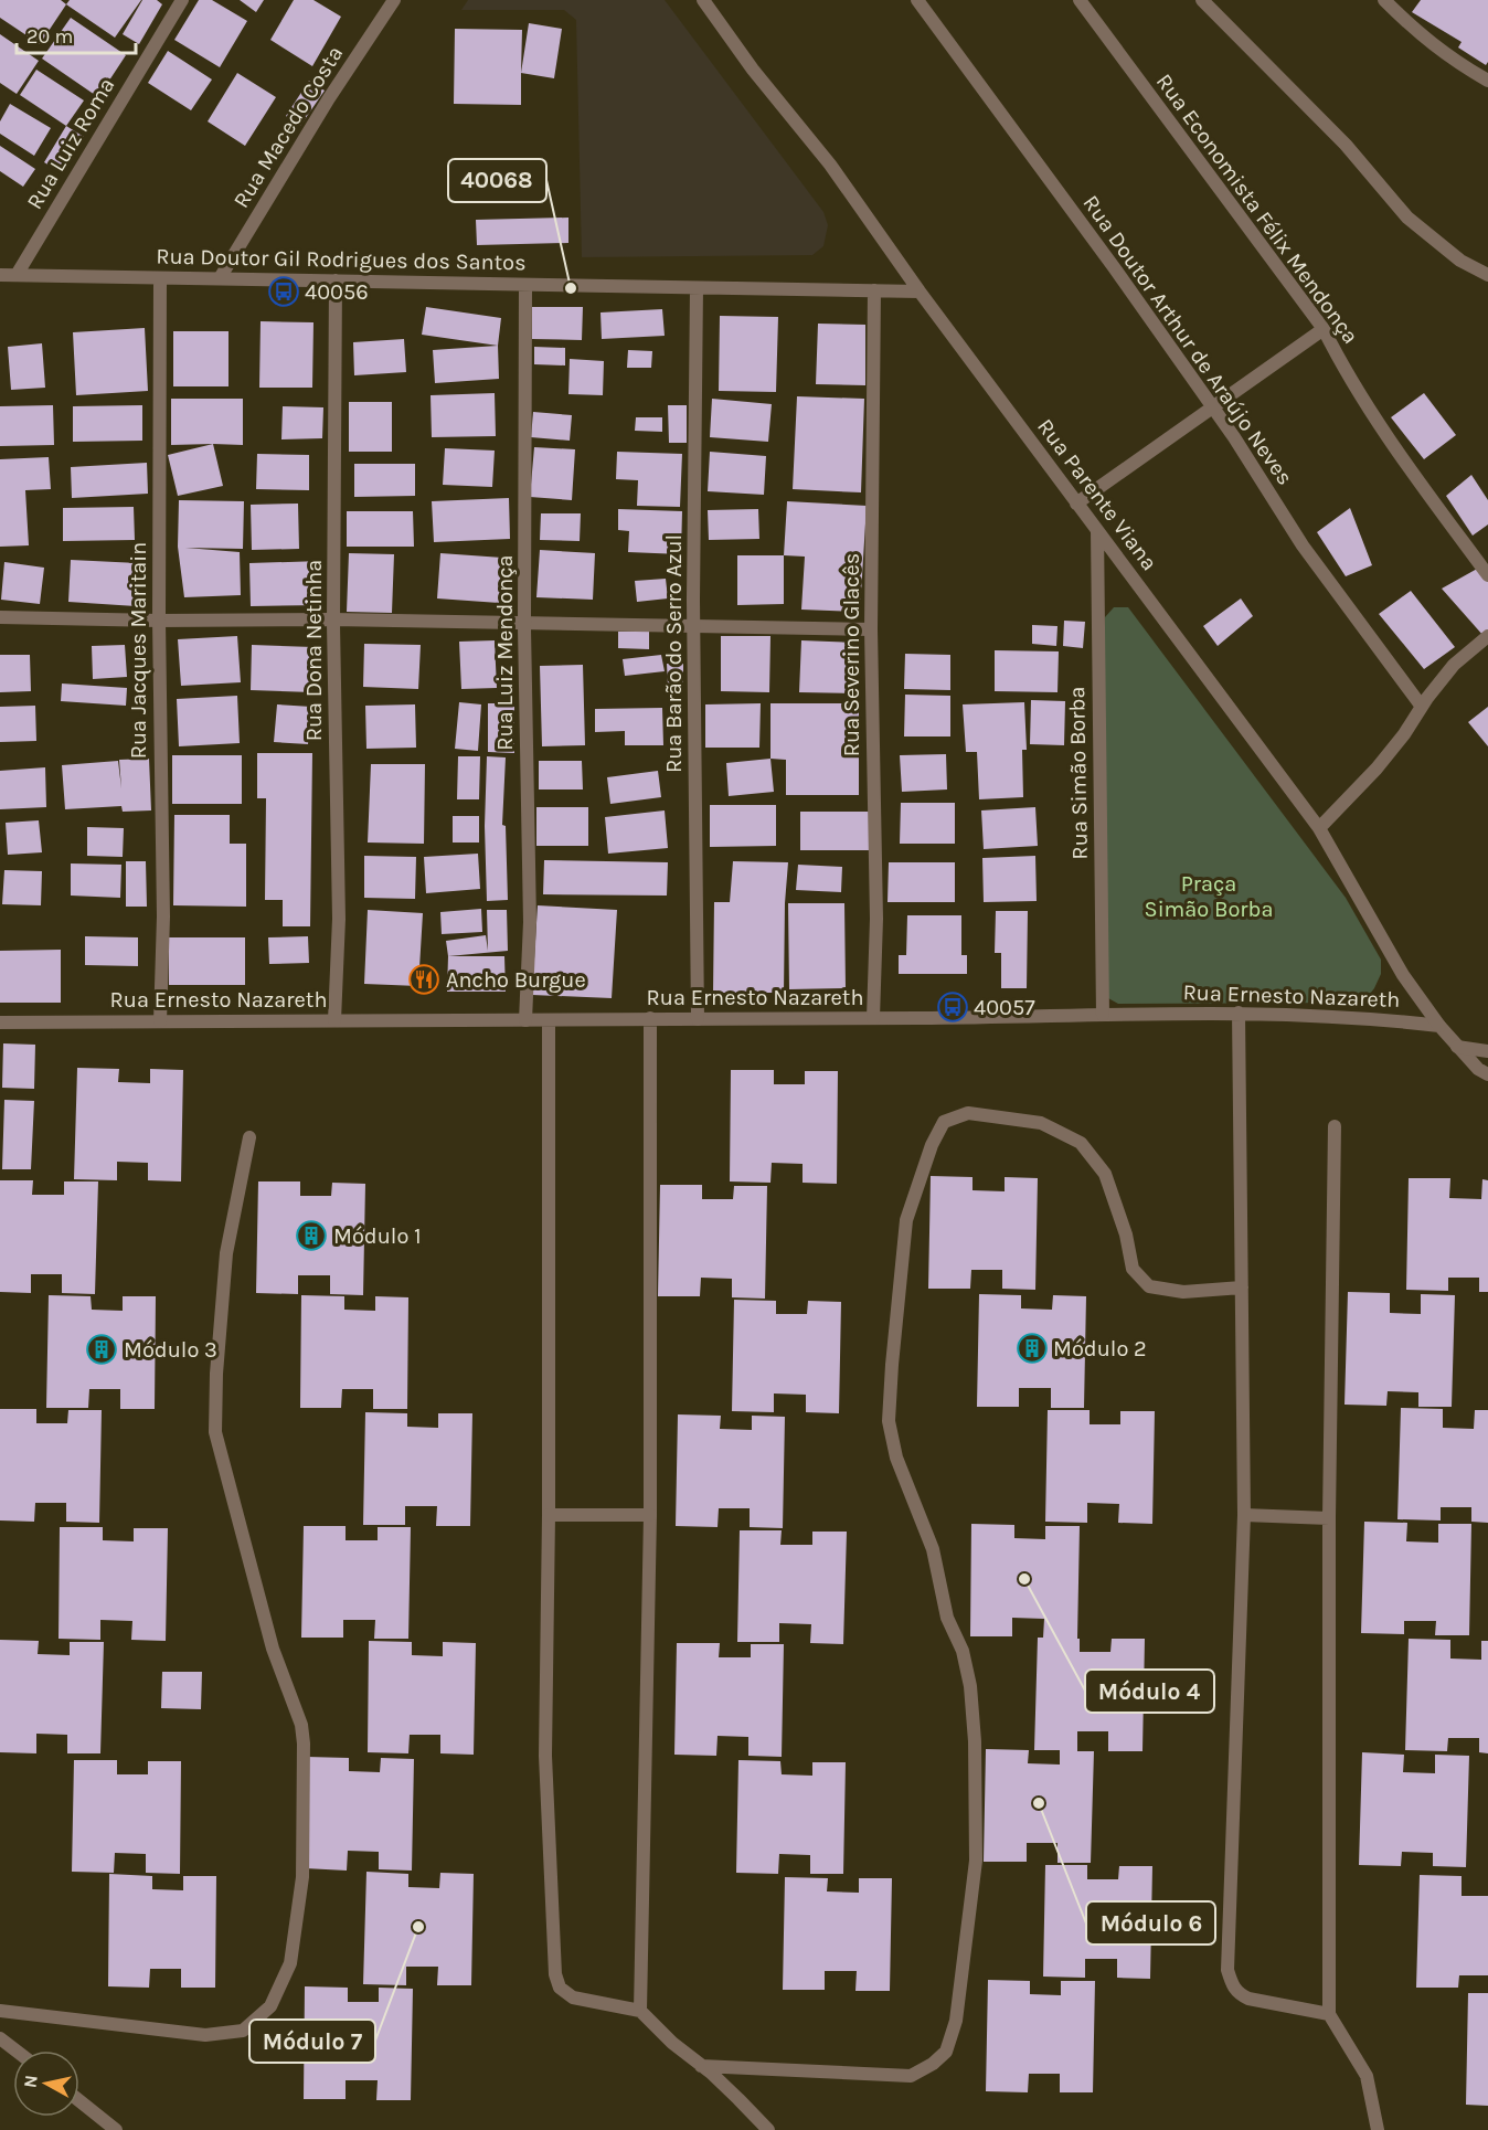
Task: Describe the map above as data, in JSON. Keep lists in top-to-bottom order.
{
  "streets": {
    "street": [
      "Rua Macedo Costa",
      "Rua Luiz Roma",
      "Rua Economista Félix Mendonça",
      "Rua Doutor Gil Rodrigues dos Santos",
      "Rua Doutor Arthur de Araújo Neves",
      "Rua Parente Viana",
      "Rua Jacques Maritain",
      "Rua Dona Netinha",
      "Rua Luiz Mendonça",
      "Rua Barão do Serro Azul",
      "Rua Severino Glacês",
      "Rua Simão Borba",
      "Rua Ernesto Nazareth"
    ]
  },
  "crossings": [
    ["Rua Macedo Costa", "Rua Doutor Gil Rodrigues dos Santos"],
    ["Rua Luiz Roma", "Rua Doutor Gil Rodrigues dos Santos"],
    ["Rua Doutor Gil Rodrigues dos Santos", "Rua Parente Viana"],
    ["Rua Doutor Gil Rodrigues dos Santos", "Rua Jacques Maritain"],
    ["Rua Doutor Gil Rodrigues dos Santos", "Rua Dona Netinha"],
    ["Rua Doutor Gil Rodrigues dos Santos", "Rua Luiz Mendonça"],
    ["Rua Doutor Gil Rodrigues dos Santos", "Rua Barão do Serro Azul"],
    ["Rua Doutor Gil Rodrigues dos Santos", "Rua Severino Glacês"],
    ["Rua Parente Viana", "Rua Simão Borba"],
    ["Rua Parente Viana", "Rua Ernesto Nazareth"],
    ["Rua Jacques Maritain", "Rua Ernesto Nazareth"],
    ["Rua Dona Netinha", "Rua Ernesto Nazareth"],
    ["Rua Luiz Mendonça", "Rua Ernesto Nazareth"],
    ["Rua Barão do Serro Azul", "Rua Ernesto Nazareth"],
    ["Rua Severino Glacês", "Rua Ernesto Nazareth"],
    ["Rua Simão Borba", "Rua Ernesto Nazareth"]
  ],
  "parks": ["Praça Simão Borba"],
  "places": {
    "other": [
      "40068",
      "Módulo 4",
      "Módulo 6",
      "Módulo 7"
    ],
    "bus stop": ["40056", "40057"],
    "restaurant": ["Ancho Burgue"],
    "building": ["Módulo 1", "Módulo 2", "Módulo 3"]
  },
  "scale_bar": "20 m",
  "north": "left"
}
